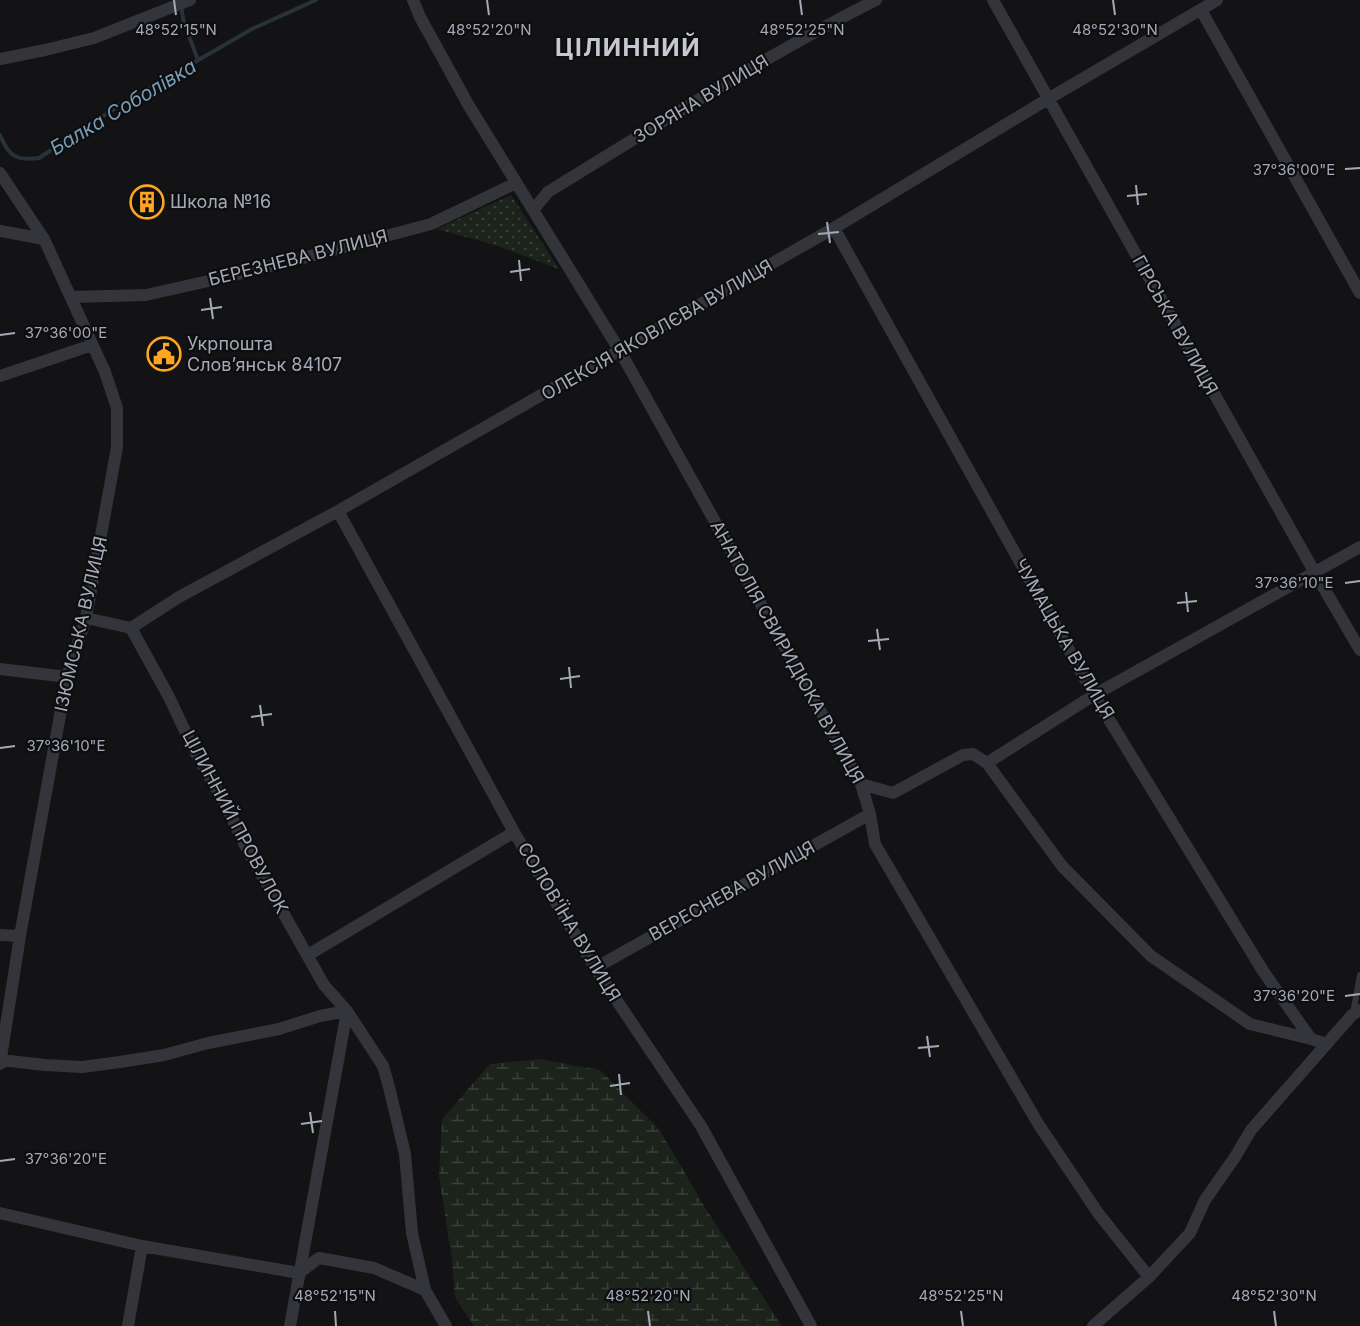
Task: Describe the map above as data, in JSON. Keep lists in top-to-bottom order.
{
  "streets": {
    "street": [
      "ЗОРЯНА ВУЛИЦЯ",
      "БЕРЕЗНЕВА ВУЛИЦЯ",
      "ГІРСЬКА ВУЛИЦЯ",
      "ОЛЕКСІЯ ЯКОВЛЄВА ВУЛИЦЯ",
      "ІЗЮМСЬКА ВУЛИЦЯ",
      "ЧУМАЦЬКА ВУЛИЦЯ",
      "АНАТОЛІЯ СВИРИДЮКА ВУЛИЦЯ",
      "ЦІЛИННИЙ ПРОВУЛОК",
      "ВЕРЕСНЕВА ВУЛИЦЯ",
      "СОЛОВ'ЇНА ВУЛИЦЯ"
    ]
  },
  "crossings": [
    ["ЗОРЯНА ВУЛИЦЯ", "АНАТОЛІЯ СВИРИДЮКА ВУЛИЦЯ"],
    ["БЕРЕЗНЕВА ВУЛИЦЯ", "ІЗЮМСЬКА ВУЛИЦЯ"],
    ["БЕРЕЗНЕВА ВУЛИЦЯ", "АНАТОЛІЯ СВИРИДЮКА ВУЛИЦЯ"],
    ["ГІРСЬКА ВУЛИЦЯ", "ОЛЕКСІЯ ЯКОВЛЄВА ВУЛИЦЯ"],
    ["ОЛЕКСІЯ ЯКОВЛЄВА ВУЛИЦЯ", "ЧУМАЦЬКА ВУЛИЦЯ"],
    ["ОЛЕКСІЯ ЯКОВЛЄВА ВУЛИЦЯ", "АНАТОЛІЯ СВИРИДЮКА ВУЛИЦЯ"],
    ["ОЛЕКСІЯ ЯКОВЛЄВА ВУЛИЦЯ", "ЦІЛИННИЙ ПРОВУЛОК"],
    ["ОЛЕКСІЯ ЯКОВЛЄВА ВУЛИЦЯ", "СОЛОВ'ЇНА ВУЛИЦЯ"],
    ["АНАТОЛІЯ СВИРИДЮКА ВУЛИЦЯ", "ВЕРЕСНЕВА ВУЛИЦЯ"],
    ["ВЕРЕСНЕВА ВУЛИЦЯ", "СОЛОВ'ЇНА ВУЛИЦЯ"]
  ],
  "districts": ["ЦІЛИННИЙ"],
  "water": ["Балка Соболівка"],
  "places": {
    "building": ["Школа №16"],
    "public building": ["Укрпошта Слов’янськ 84107"]
  },
  "coordinates": [
    "48°52'15\"N",
    "48°52'20\"N",
    "48°52'25\"N",
    "48°52'30\"N",
    "37°36'00\"E",
    "37°36'10\"E",
    "37°36'20\"E"
  ]
}
